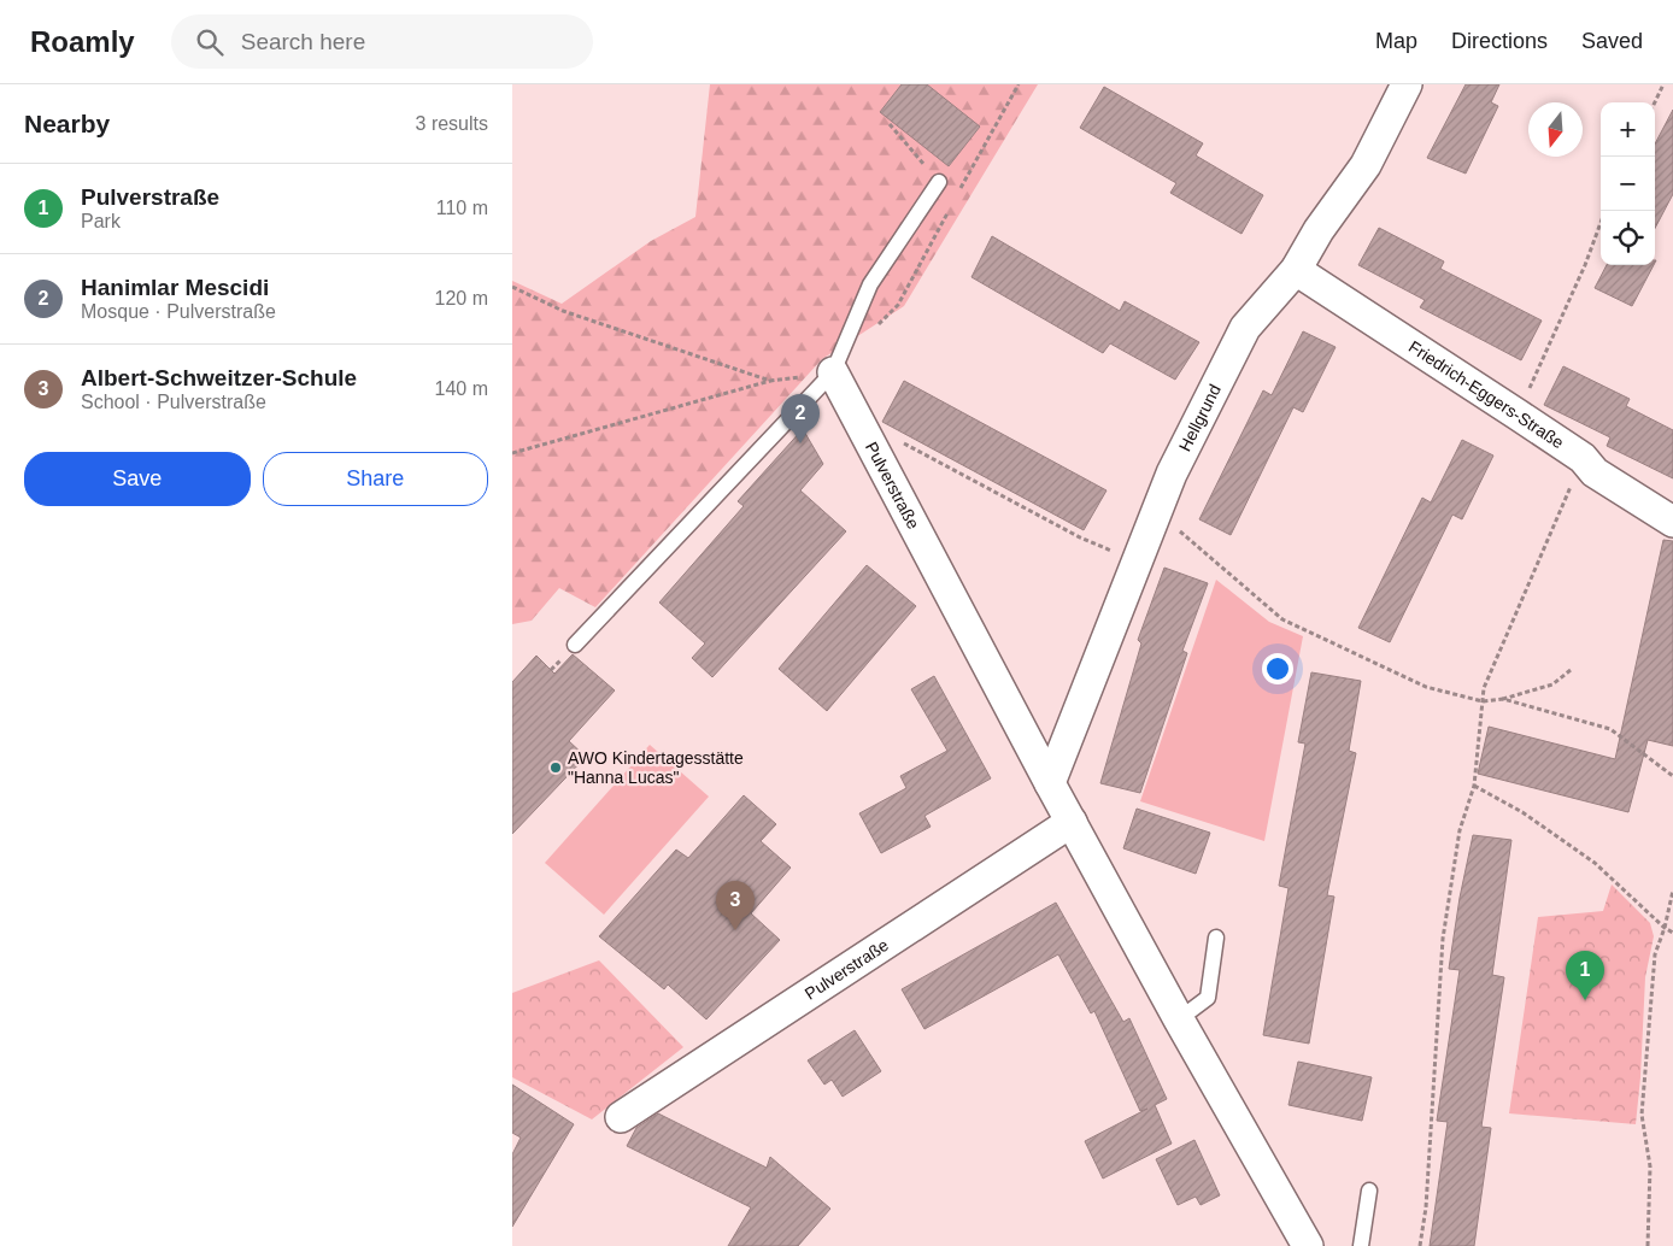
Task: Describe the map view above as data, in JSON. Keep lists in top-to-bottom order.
{
  "streets": {
    "street": ["Friedrich-Eggers-Straße", "Hellgrund", "Pulverstraße"]
  },
  "crossings": [
    ["Friedrich-Eggers-Straße", "Hellgrund"],
    ["Hellgrund", "Pulverstraße"]
  ],
  "places": ["AWO Kindertagesstätte \"Hanna Lucas\""],
  "north": "bottom",
  "page": {
    "header": "Roamly",
    "search": "Search here",
    "nav": ["Map", "Directions", "Saved"],
    "heading": ["Nearby", "3 results"],
    "map_buttons": ["+", "−"],
    "list": [
      {
        "mark": "1",
        "name": "Pulverstraße",
        "note": "Park",
        "value": "110 m"
      },
      {
        "mark": "2",
        "name": "Hanimlar Mescidi",
        "note": "Mosque · Pulverstraße",
        "value": "120 m"
      },
      {
        "mark": "3",
        "name": "Albert-Schweitzer-Schule",
        "note": "School · Pulverstraße",
        "value": "140 m"
      }
    ],
    "pins": ["2", "3", "1"],
    "buttons": ["Save", "Share"]
  }
}
